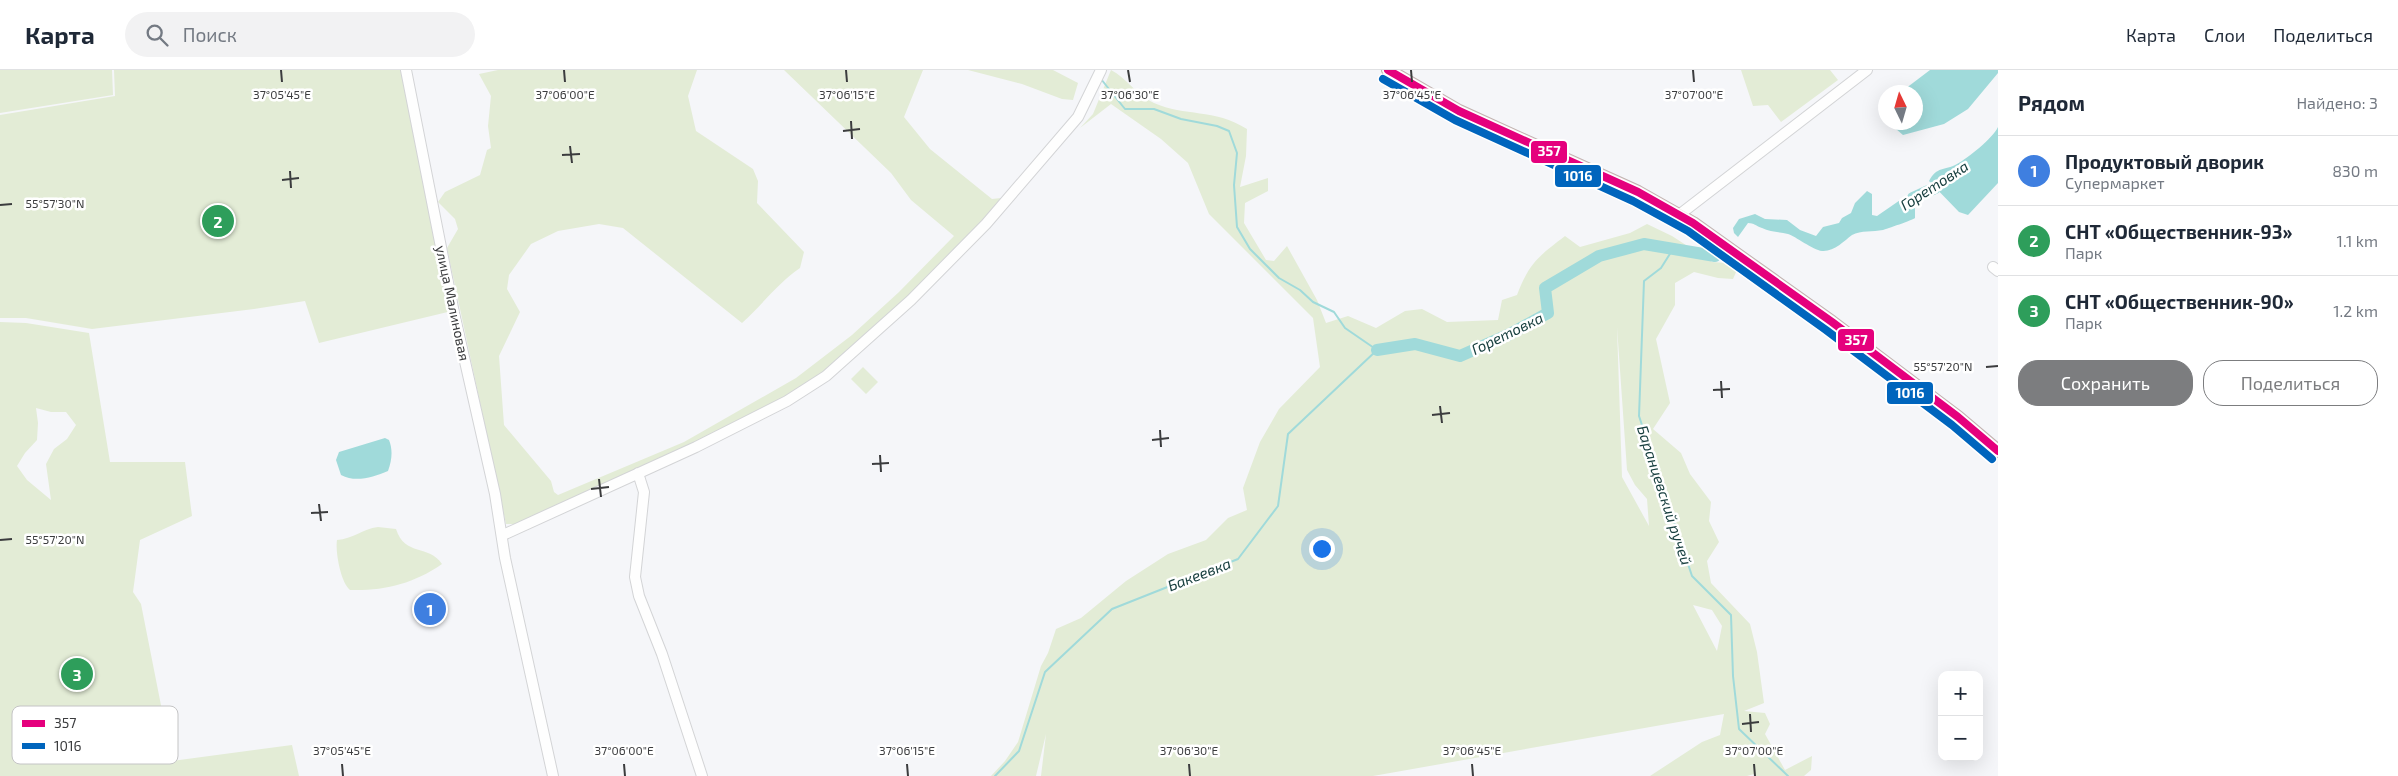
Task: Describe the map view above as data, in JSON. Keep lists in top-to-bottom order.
{
  "streets": {
    "street": ["улица Малиновая"]
  },
  "water": ["Горетовка", "Баранцевский ручей", "Бакеевка"],
  "lines": ["transit line 357", "transit line 1016"],
  "legend": ["357", "1016"],
  "north": "top",
  "page": {
    "header": "Карта",
    "search": "Поиск",
    "nav": ["Карта", "Слои", "Поделиться"],
    "heading": ["Рядом", "Найдено: 3"],
    "list": [
      {
        "mark": "1",
        "name": "Продуктовый дворик",
        "note": "Супермаркет",
        "value": "830 m"
      },
      {
        "mark": "2",
        "name": "СНТ «Общественник-93»",
        "note": "Парк",
        "value": "1.1 km"
      },
      {
        "mark": "3",
        "name": "СНТ «Общественник-90»",
        "note": "Парк",
        "value": "1.2 km"
      }
    ],
    "pins": ["2", "1", "3"],
    "buttons": ["Сохранить", "Поделиться"],
    "map_buttons": ["+", "−"]
  },
  "coordinates": [
    "37°05'45\"E",
    "37°06'00\"E",
    "37°06'15\"E",
    "37°06'30\"E",
    "37°06'45\"E",
    "37°07'00\"E",
    "55°57'30\"N",
    "55°57'20\"N"
  ]
}
